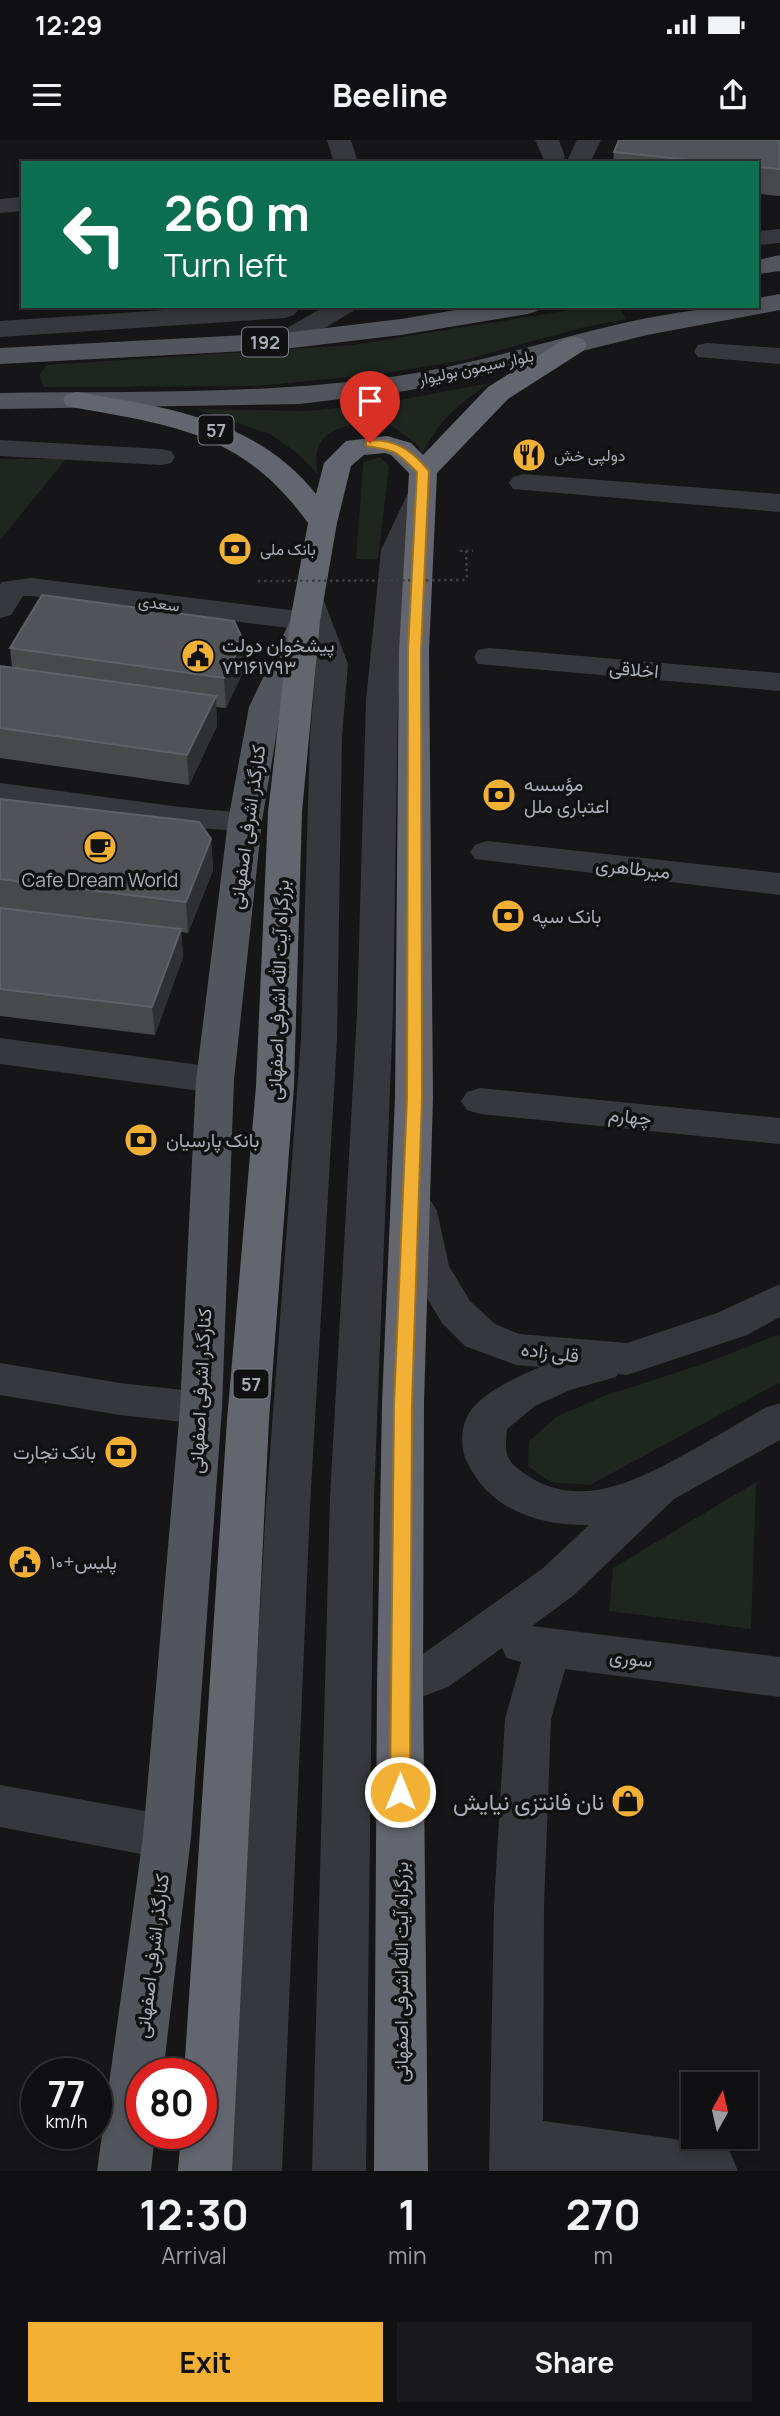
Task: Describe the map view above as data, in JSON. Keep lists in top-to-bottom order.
{
  "streets": {
    "highway": ["57", "بزرگراه آیت الله اشرفی اصفهانی"],
    "main road": ["192", "بلوار سیمون بولیوار", "کنارگذر اشرفی اصفهانی"],
    "street": [
      "سعدی",
      "اخلاقی",
      "میرطاهری",
      "چهارم",
      "قلی زاده",
      "سوری"
    ]
  },
  "crossings": [
    ["بلوار سیمون بولیوار", "57"],
    ["57", "بزرگراه آیت الله اشرفی اصفهانی"],
    ["سعدی", "کنارگذر اشرفی اصفهانی"],
    ["سعدی", "بزرگراه آیت الله اشرفی اصفهانی"],
    ["کنارگذر اشرفی اصفهانی", "بزرگراه آیت الله اشرفی اصفهانی"],
    ["بزرگراه آیت الله اشرفی اصفهانی", "قلی زاده"]
  ],
  "places": {
    "restaurant": ["دولپی خش"],
    "bank": [
      "بانک ملی",
      "مؤسسه اعتباری ملل",
      "بانک سپه",
      "بانک پارسیان",
      "بانک تجارت"
    ],
    "public building": ["پیشخوان دولت ۷۲۱۶۱۷۹۳", "پلیس+۱۰"],
    "cafe": ["Cafe Dream World"],
    "shop": ["نان فانتزی نیایش"]
  },
  "north": "top",
  "page": {
    "status": "12:29",
    "header": "Beeline",
    "turn": ["260 m", "Turn left"],
    "speed": "77 km/h",
    "limit": "80",
    "eta": [
      "12:30",
      "Arrival",
      "1",
      "min",
      "270",
      "m"
    ],
    "buttons": ["Exit", "Share"]
  }
}
